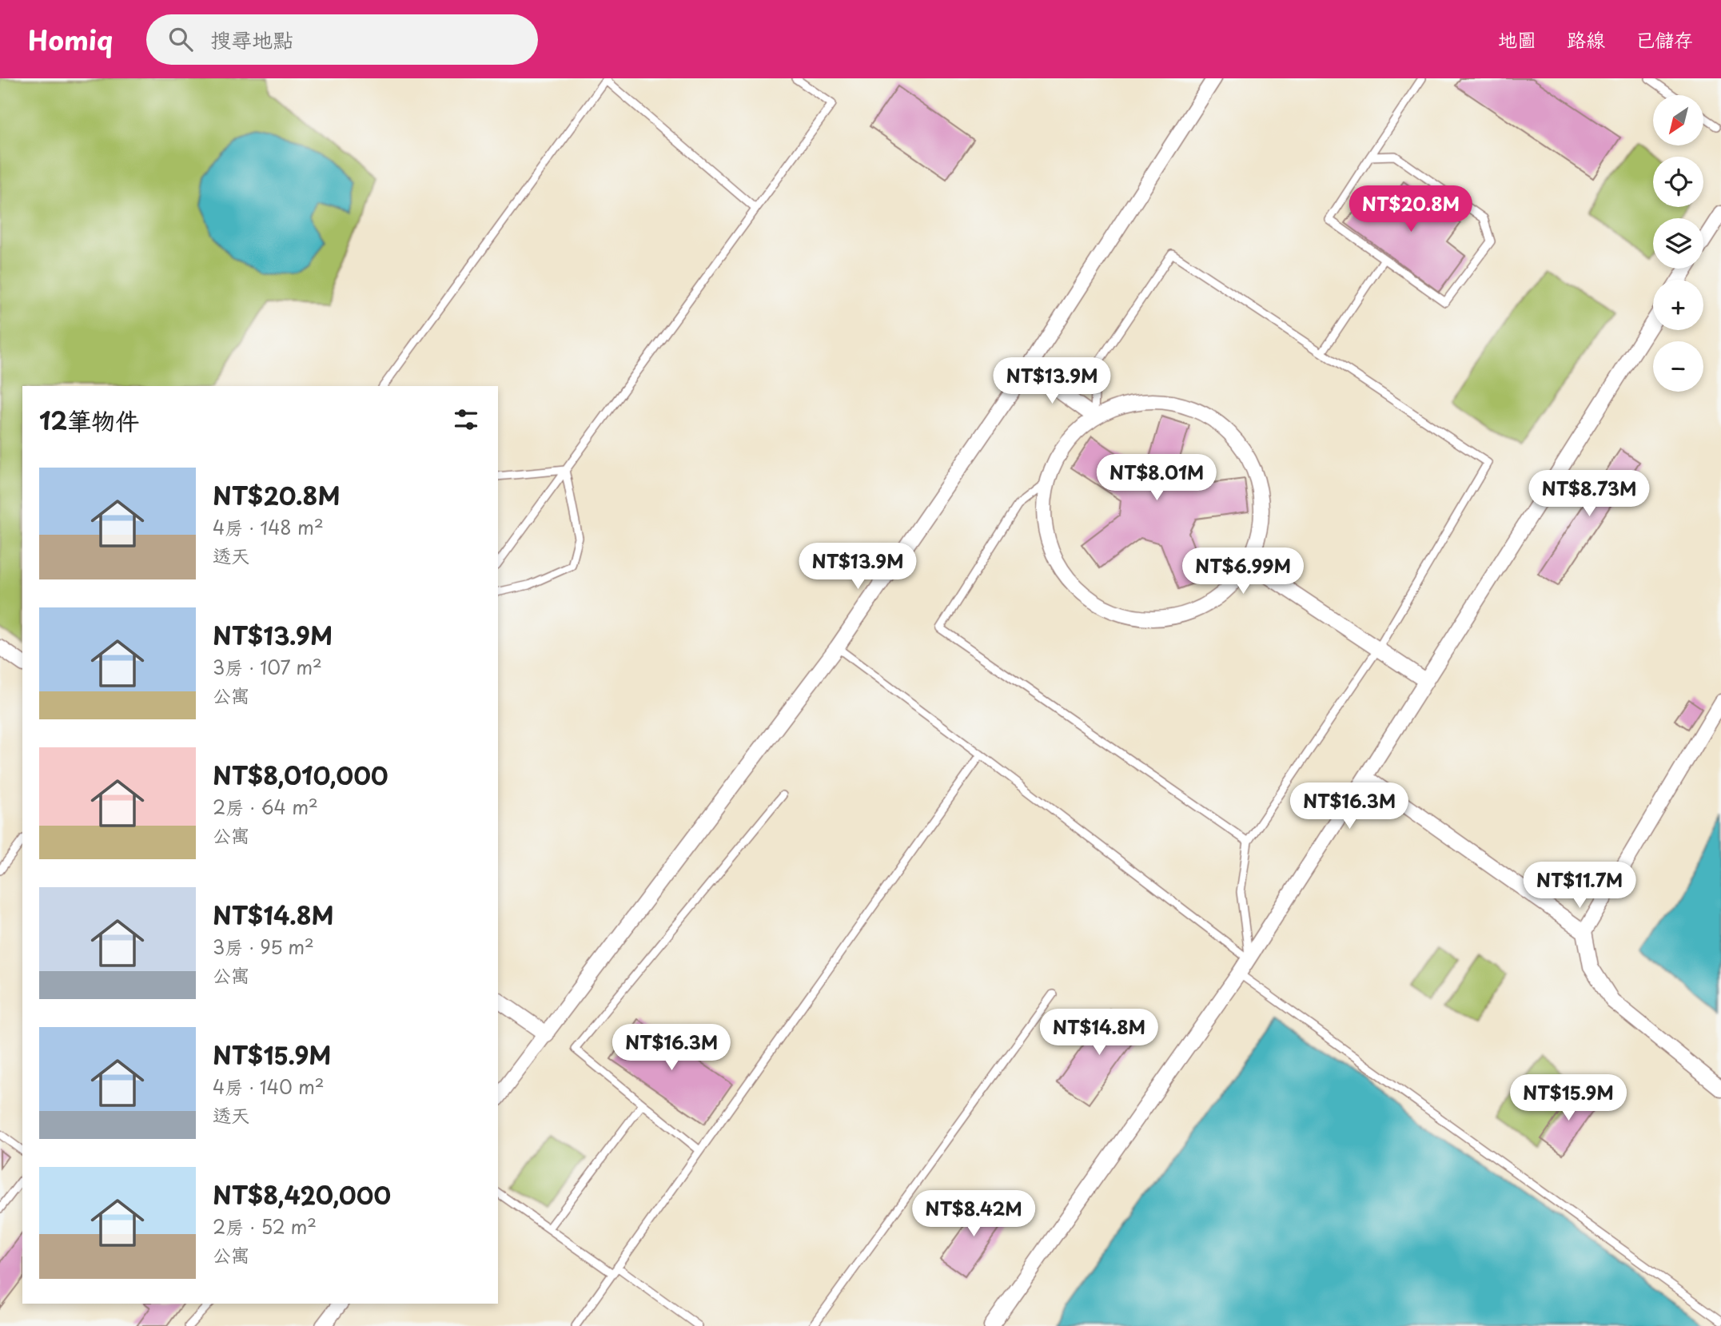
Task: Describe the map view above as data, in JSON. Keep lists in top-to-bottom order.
{
  "north": "bottom left",
  "page": {
    "header": "Homiq",
    "search": "搜尋地點",
    "nav": ["地圖", "路線", "已儲存"],
    "map_buttons": ["+", "−"],
    "price": [
      "NT$20.8M",
      "NT$13.9M",
      "NT$8.01M",
      "NT$8.73M",
      "NT$13.9M",
      "NT$6.99M",
      "NT$16.3M",
      "NT$11.7M",
      "NT$14.8M",
      "NT$16.3M",
      "NT$15.9M",
      "NT$8.42M"
    ],
    "heading": "12筆物件",
    "list": [
      {
        "name": "NT$20.8M",
        "note": "4房 · 148 m² · 透天"
      },
      {
        "name": "NT$13.9M",
        "note": "3房 · 107 m² · 公寓"
      },
      {
        "name": "NT$8,010,000",
        "note": "2房 · 64 m² · 公寓"
      },
      {
        "name": "NT$14.8M",
        "note": "3房 · 95 m² · 公寓"
      },
      {
        "name": "NT$15.9M",
        "note": "4房 · 140 m² · 透天"
      },
      {
        "name": "NT$8,420,000",
        "note": "2房 · 52 m² · 公寓"
      }
    ]
  }
}
